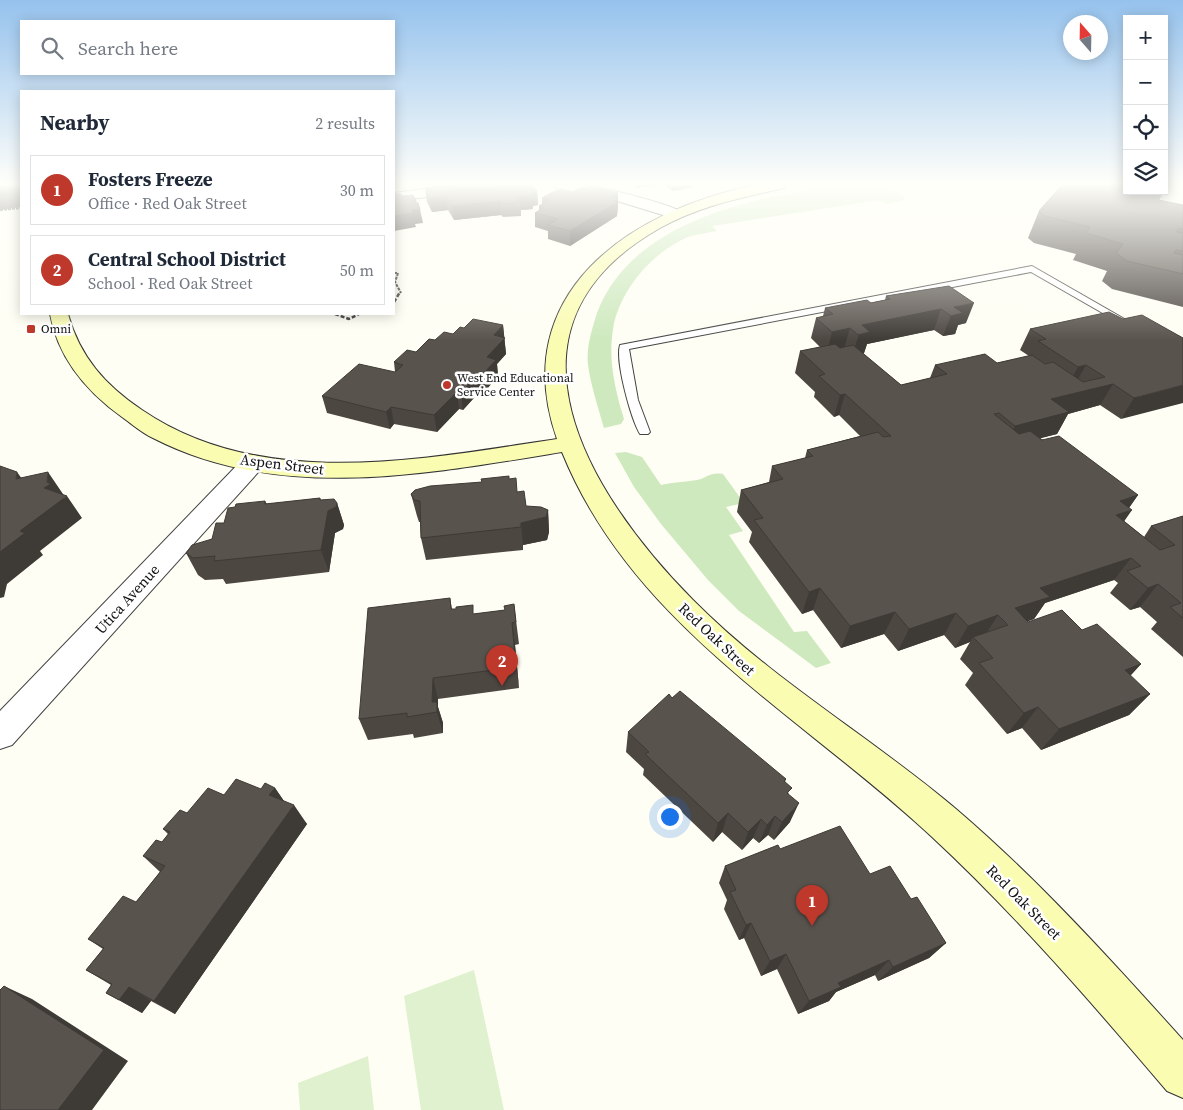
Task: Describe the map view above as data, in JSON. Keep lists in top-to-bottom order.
{
  "streets": {
    "street": ["Aspen Street", "Utica Avenue", "Red Oak Street"]
  },
  "crossings": [
    ["Aspen Street", "Utica Avenue"],
    ["Aspen Street", "Red Oak Street"]
  ],
  "places": {
    "transit": ["Omni"],
    "other": ["West End Educational Service Center"]
  },
  "north": "top",
  "page": {
    "map_buttons": ["+", "−"],
    "search": "Search here",
    "heading": ["Nearby", "2 results"],
    "list": [
      {
        "mark": "1",
        "name": "Fosters Freeze",
        "note": "Office · Red Oak Street",
        "value": "30 m"
      },
      {
        "mark": "2",
        "name": "Central School District",
        "note": "School · Red Oak Street",
        "value": "50 m"
      }
    ],
    "pins": ["2", "1"]
  }
}
